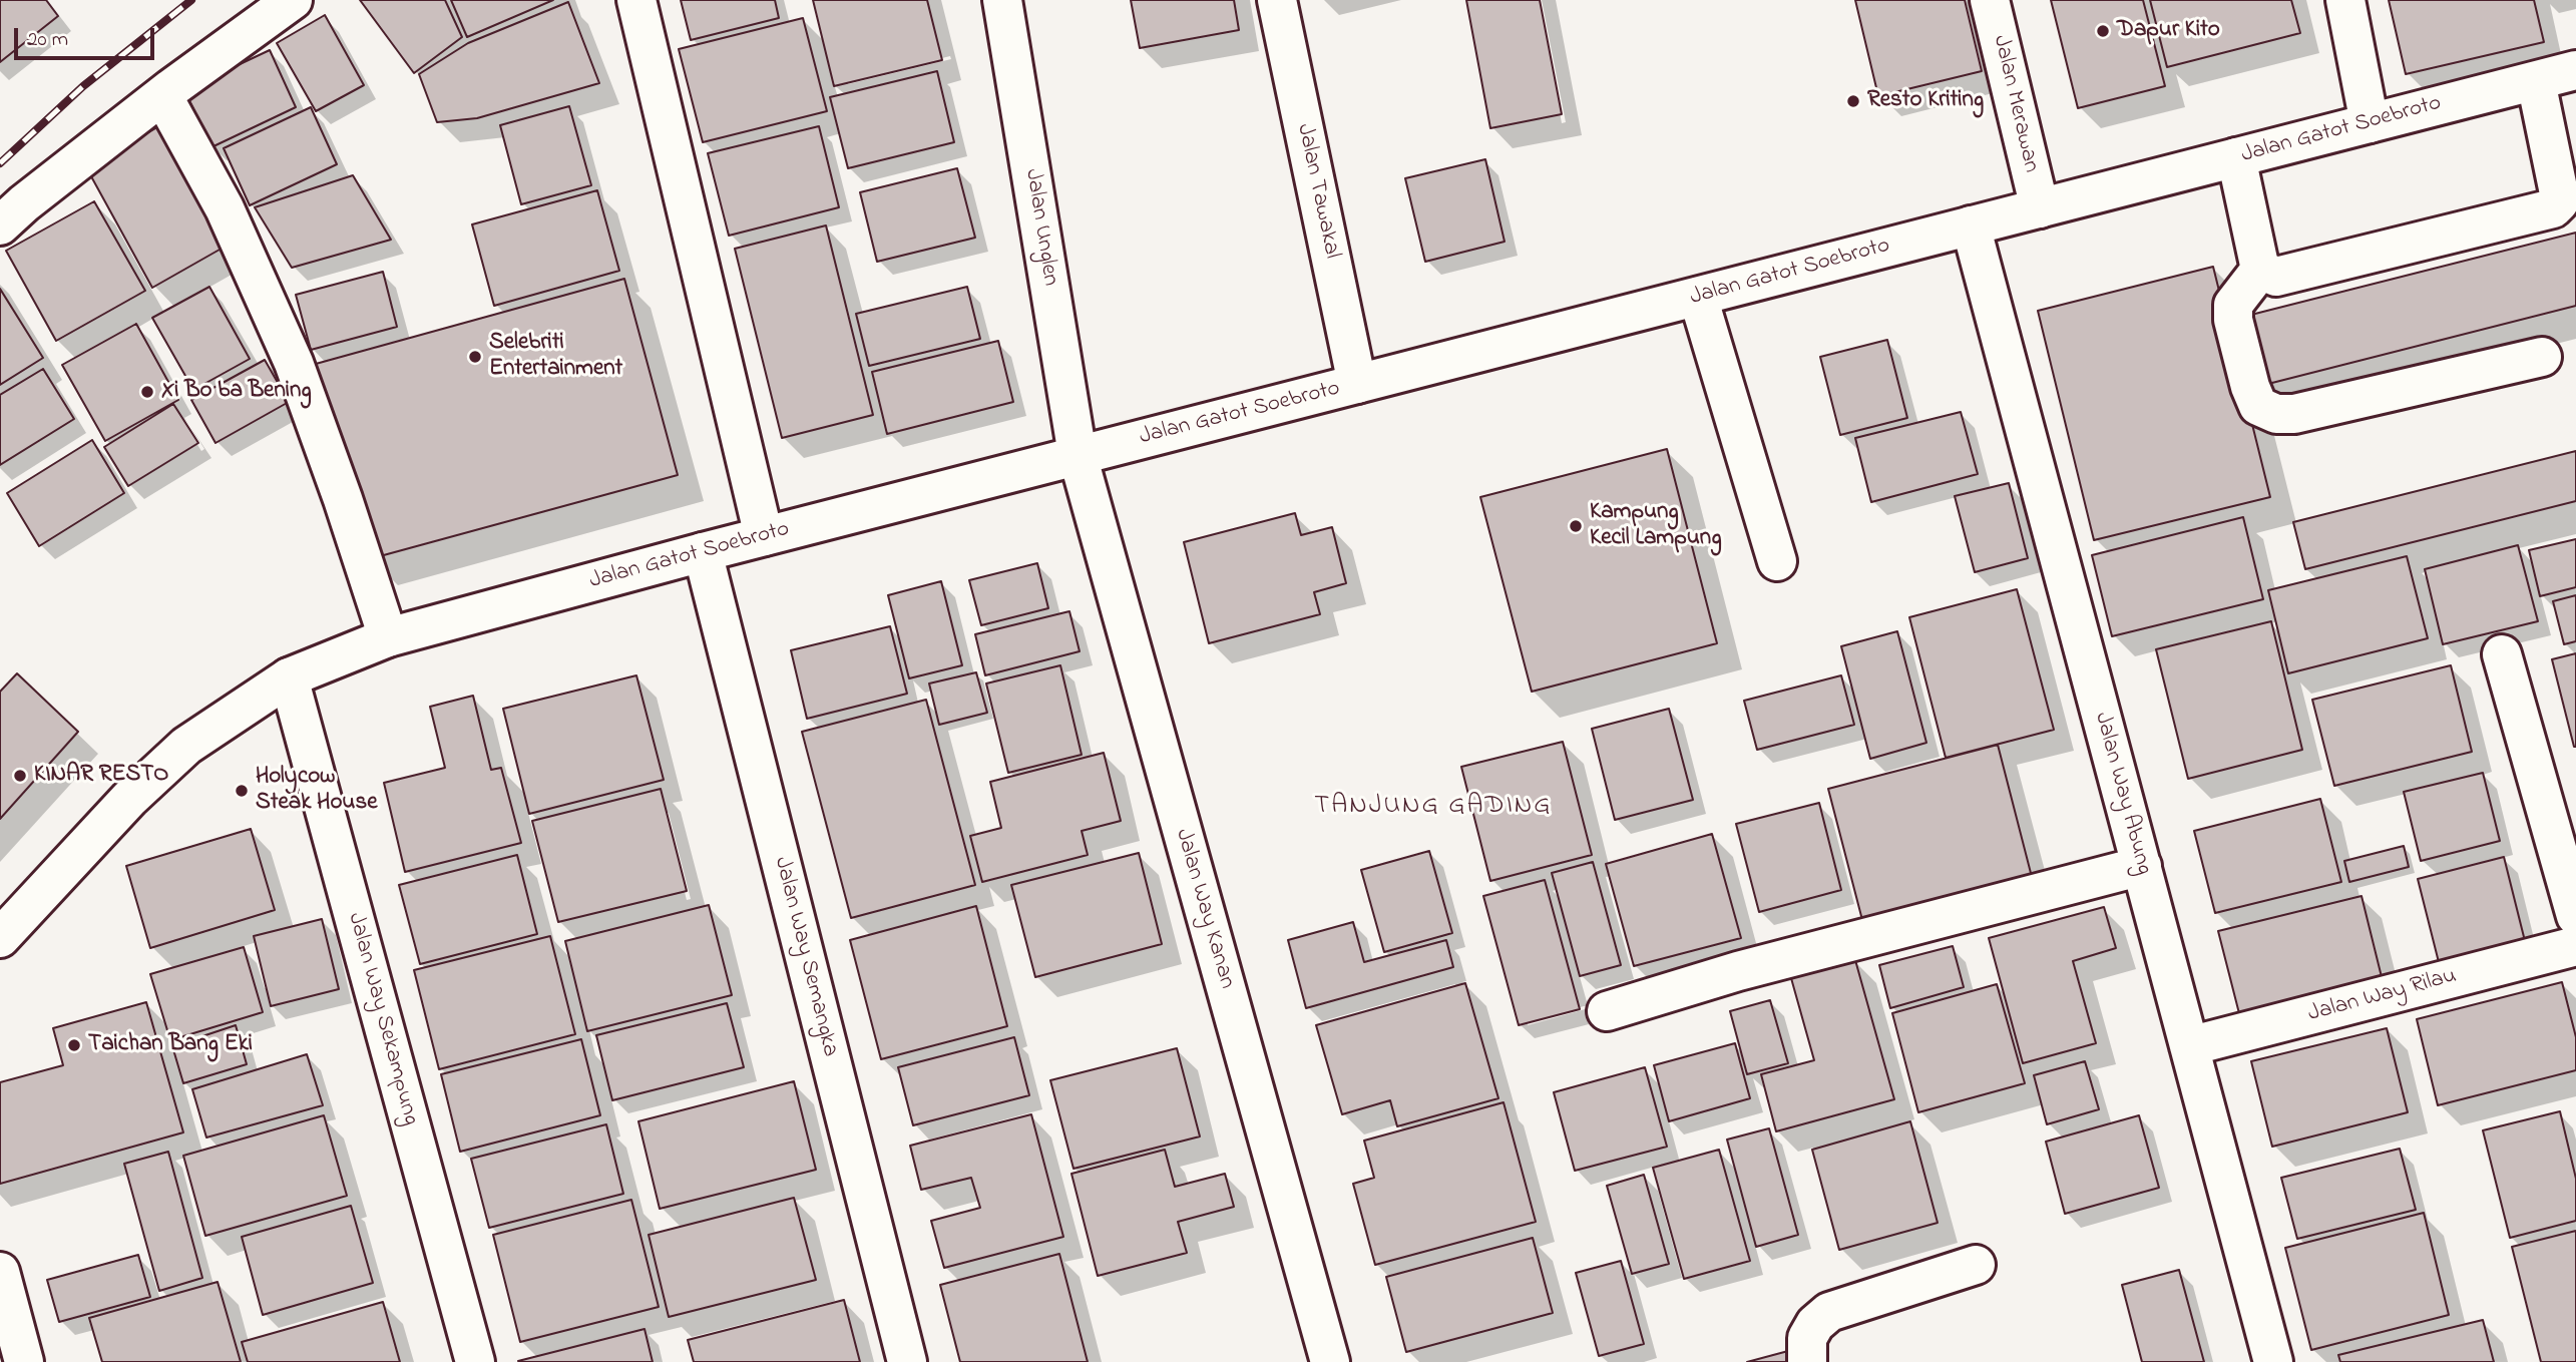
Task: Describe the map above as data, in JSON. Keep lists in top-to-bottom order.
{
  "streets": {
    "street": [
      "Jalan Merawan",
      "Jalan Gatot Soebroto",
      "Jalan Tawakal",
      "Jalan Unglen",
      "Jalan Way Abung",
      "Jalan Way Kanan",
      "Jalan Way Semangka",
      "Jalan Way Rilau",
      "Jalan Way Sekampung"
    ]
  },
  "crossings": [
    ["Jalan Merawan", "Jalan Gatot Soebroto"],
    ["Jalan Gatot Soebroto", "Jalan Tawakal"],
    ["Jalan Gatot Soebroto", "Jalan Unglen"],
    ["Jalan Gatot Soebroto", "Jalan Way Abung"],
    ["Jalan Gatot Soebroto", "Jalan Way Kanan"],
    ["Jalan Gatot Soebroto", "Jalan Way Semangka"],
    ["Jalan Gatot Soebroto", "Jalan Way Sekampung"],
    ["Jalan Unglen", "Jalan Way Kanan"],
    ["Jalan Way Abung", "Jalan Way Rilau"]
  ],
  "districts": ["TANJUNG GADING"],
  "places": [
    "Dapur Kito",
    "Resto Kriting",
    "Selebriti Entertainment",
    "Xi Bo ba Bening",
    "Kampung Kecil Lampung",
    "KINAR RESTO",
    "Holycow Steak House",
    "Taichan Bang Eki"
  ],
  "scale_bar": "20 m"
}
